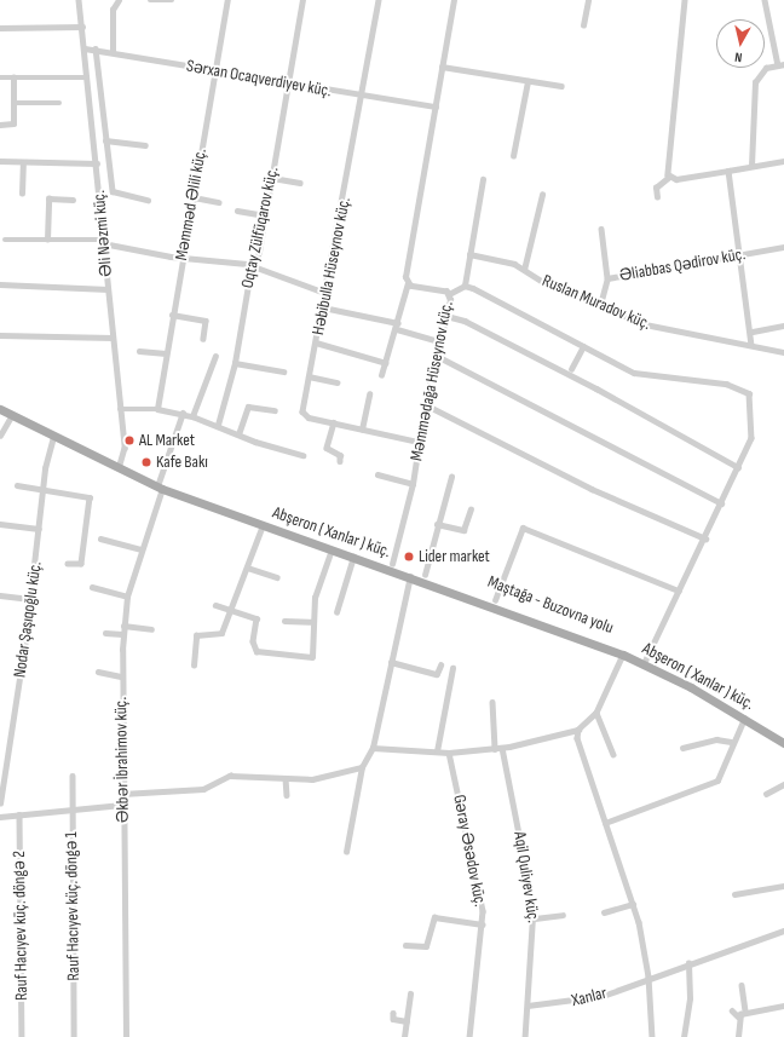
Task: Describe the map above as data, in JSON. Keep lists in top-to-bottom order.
{
  "streets": {
    "main road": ["Abşeron ( Xanlar ) küç.", "Maştağa - Buzovna yolu"],
    "street": [
      "Sərxan Ocaqverdiyev küç.",
      "Məmməd Əlili küç.",
      "Oqtay Zülfüqarov küç.",
      "Əli Nəzmi küç.",
      "Əliabbas Qədirov küç.",
      "Həbibulla Hüseynov küç.",
      "Ruslan Muradov küç.",
      "Məmmədağa Hüseynov küç.",
      "Nodar Şaşıqoğlu küç.",
      "Əkbər İbrahimov küç.",
      "Gəray Əsədov küç.",
      "Aqil Quliyev küç.",
      "Rauf Hacıyev küç. döngə 1",
      "Rauf Hacıyev küç. döngə 2",
      "Xanlar"
    ]
  },
  "crossings": [
    ["Sərxan Ocaqverdiyev küç.", "Məmməd Əlili küç."],
    ["Sərxan Ocaqverdiyev küç.", "Oqtay Zülfüqarov küç."],
    ["Sərxan Ocaqverdiyev küç.", "Əli Nəzmi küç."],
    ["Sərxan Ocaqverdiyev küç.", "Həbibulla Hüseynov küç."],
    ["Əli Nəzmi küç.", "Maştağa - Buzovna yolu"],
    ["Əliabbas Qədirov küç.", "Ruslan Muradov küç."],
    ["Həbibulla Hüseynov küç.", "Məmmədağa Hüseynov küç."],
    ["Məmmədağa Hüseynov küç.", "Maştağa - Buzovna yolu"],
    ["Abşeron ( Xanlar ) küç.", "Maştağa - Buzovna yolu"],
    ["Abşeron ( Xanlar ) küç.", "Əkbər İbrahimov küç."],
    ["Maştağa - Buzovna yolu", "Əkbər İbrahimov küç."],
    ["Aqil Quliyev küç.", "Xanlar"]
  ],
  "places": ["AL Market", "Kafe Bakı", "Lider market"],
  "north": "bottom"
}
